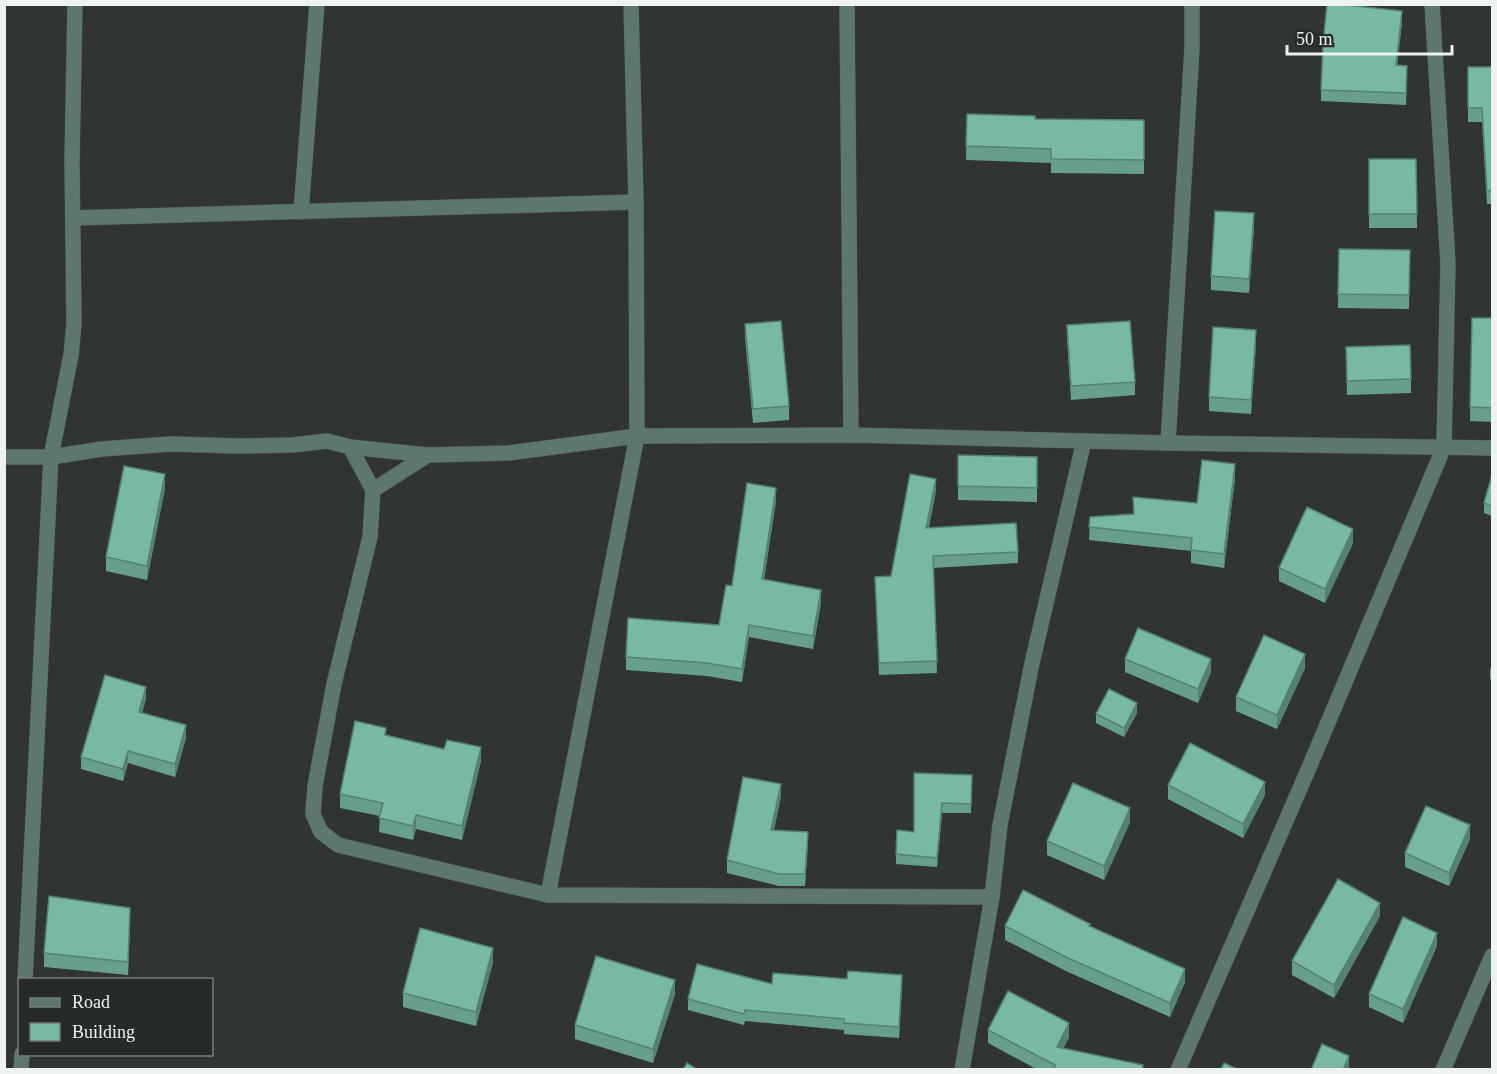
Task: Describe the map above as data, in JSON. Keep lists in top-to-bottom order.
{
  "legend": ["Road", "Building"],
  "scale_bar": "50 m"
}
